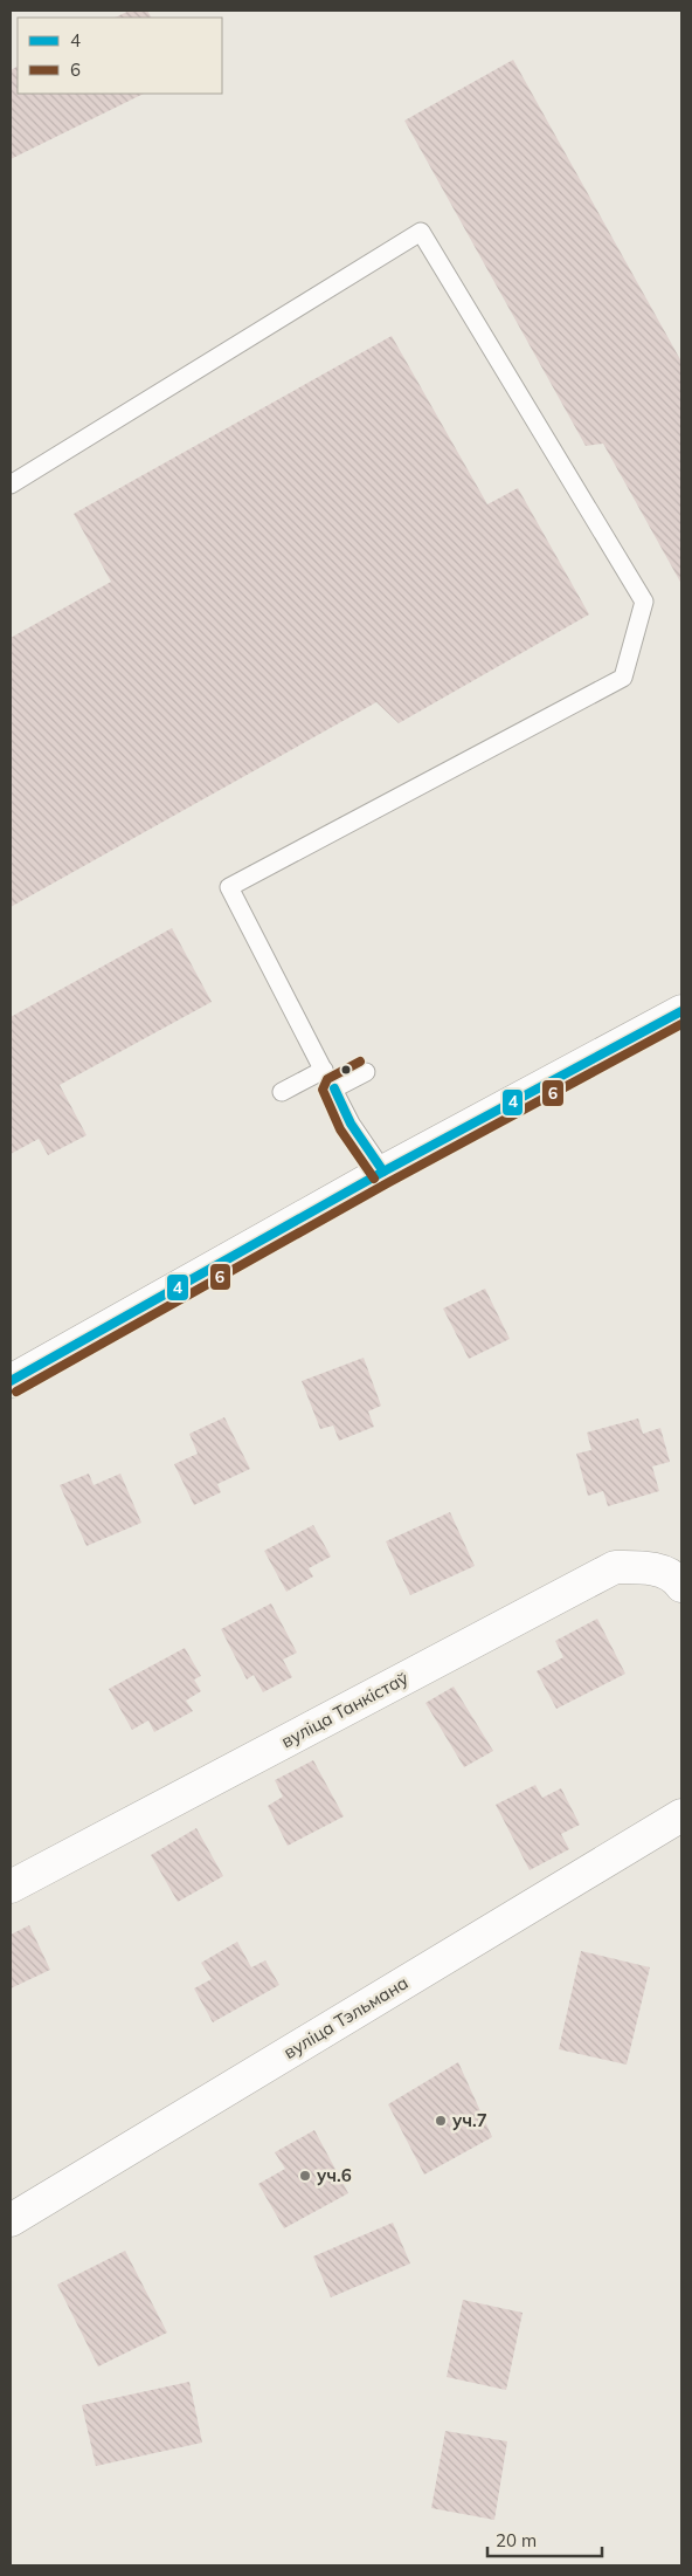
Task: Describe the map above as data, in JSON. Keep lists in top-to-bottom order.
{
  "streets": {
    "street": ["вуліца Танкістаў", "вуліца Тэльмана"]
  },
  "places": ["уч.7", "уч.6"],
  "lines": ["transit line 4", "transit line 6"],
  "legend": ["4", "6"],
  "scale_bar": "20 m"
}
